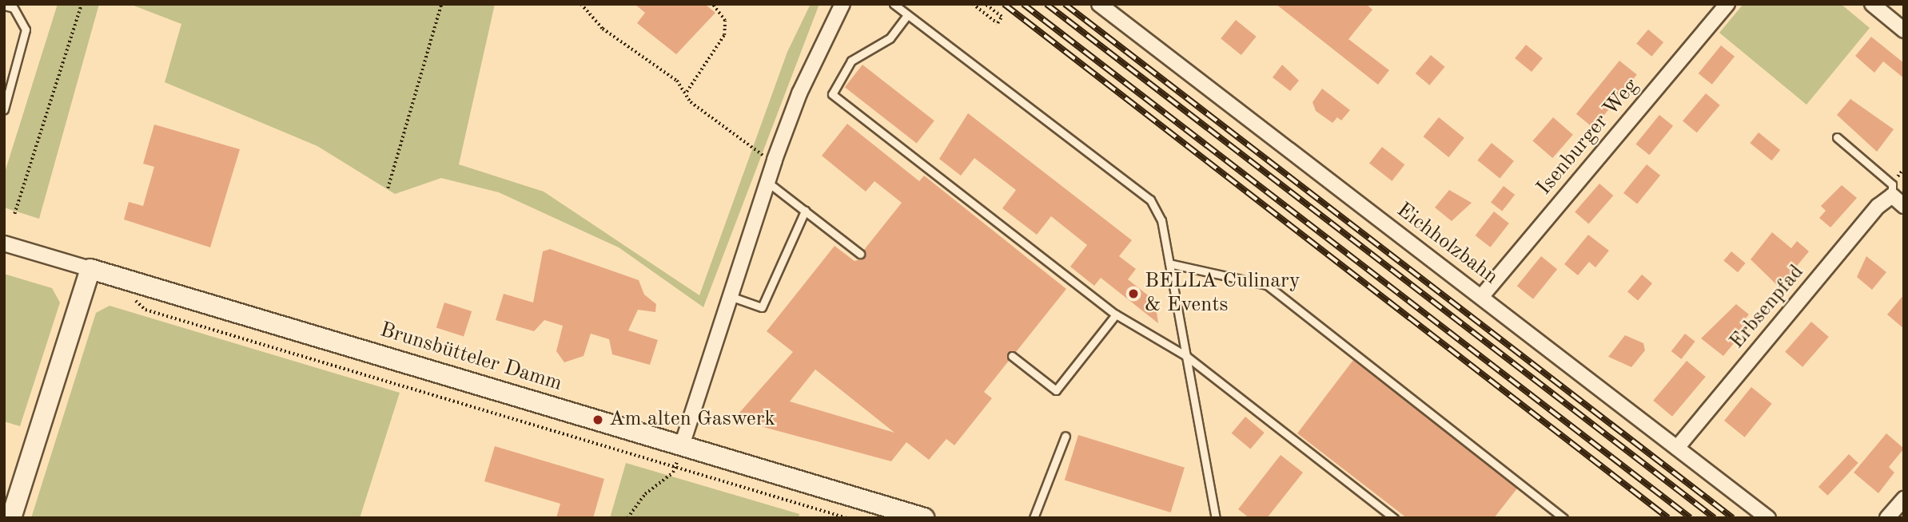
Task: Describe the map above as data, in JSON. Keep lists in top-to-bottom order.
{
  "streets": {
    "main road": ["Brunsbütteler Damm"],
    "street": ["Isenburger Weg", "Eichholzbahn", "Erbsenpfad"]
  },
  "crossings": [
    ["Isenburger Weg", "Eichholzbahn"],
    ["Eichholzbahn", "Erbsenpfad"]
  ],
  "places": ["BELLA Culinary & Events", "Am alten Gaswerk"]
}
